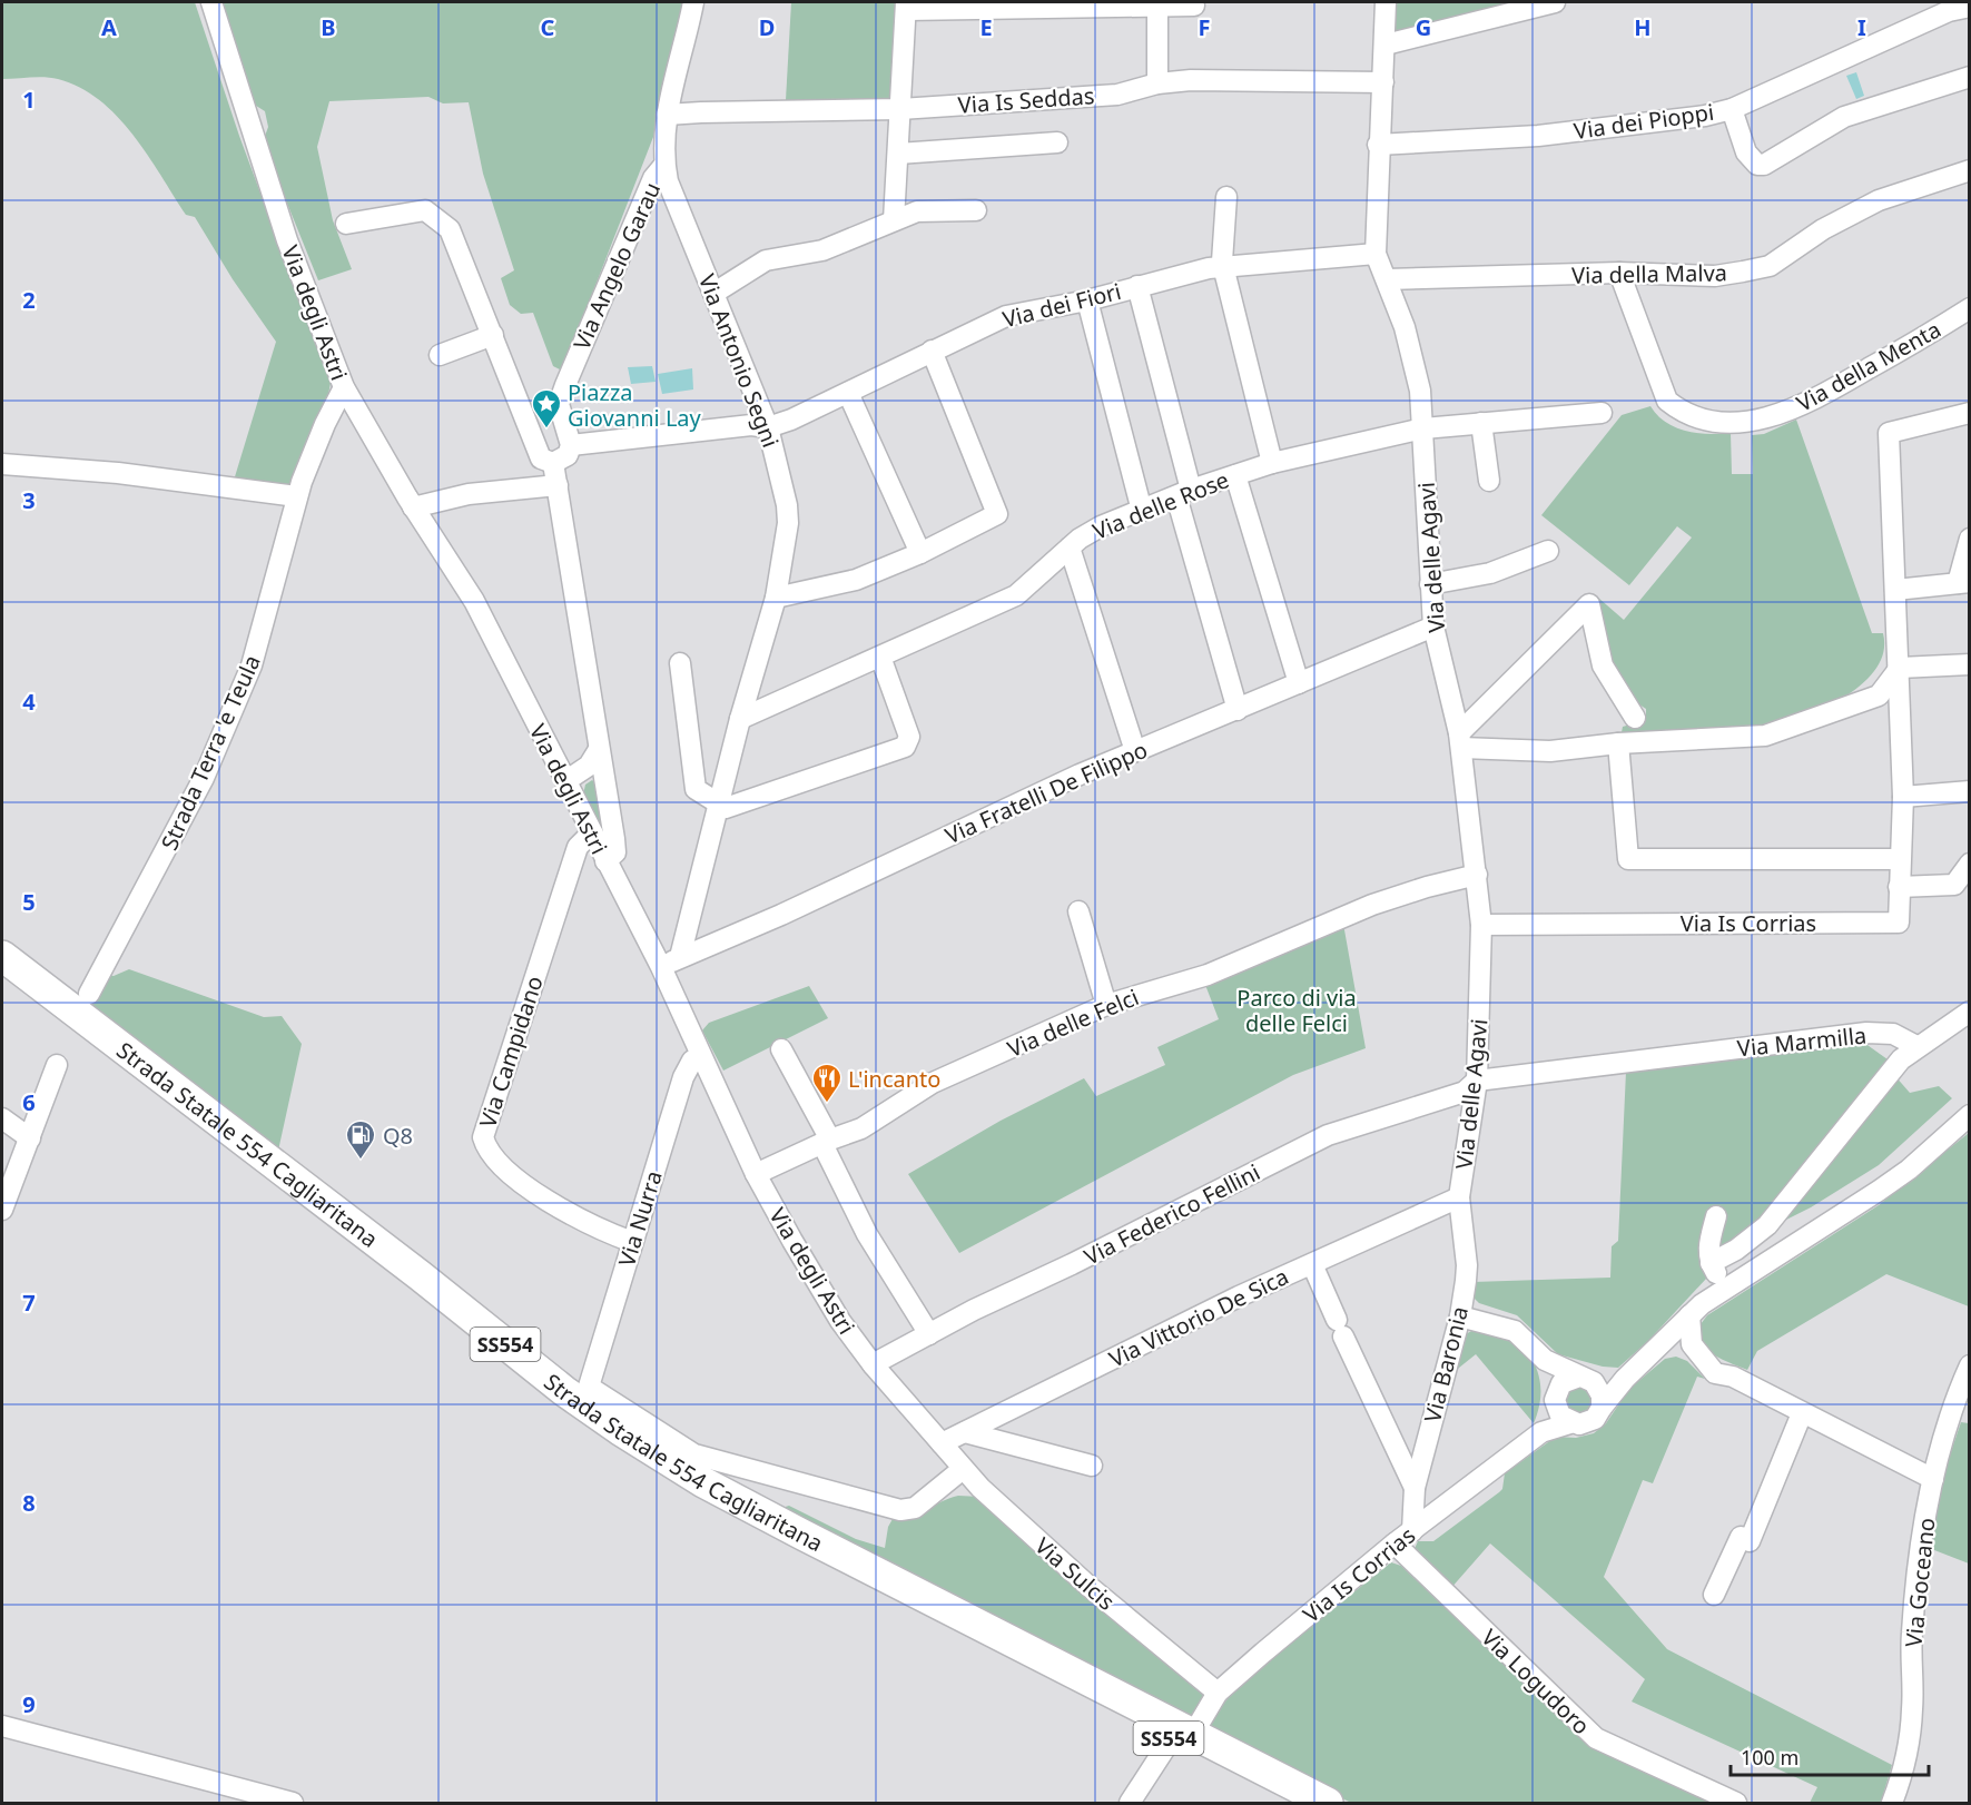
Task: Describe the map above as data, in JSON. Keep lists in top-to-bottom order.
{
  "streets": {
    "highway": ["Strada Statale 554 Cagliaritana", "SS554"],
    "street": [
      "Via Is Seddas",
      "Via dei Pioppi",
      "Via Angelo Garau",
      "Via della Malva",
      "Via dei Fiori",
      "Via degli Astri",
      "Via Antonio Segni",
      "Via della Menta",
      "Via delle Rose",
      "Via delle Agavi",
      "Strada Terra 'e Teula",
      "Via Fratelli De Filippo",
      "Via Is Corrias",
      "Via delle Felci",
      "Via Marmilla",
      "Via Campidano",
      "Via Federico Fellini",
      "Via Nurra",
      "Via Vittorio De Sica",
      "Via Baronia",
      "Via Sulcis",
      "Via Goceano",
      "Via Logudoro"
    ]
  },
  "crossings": [
    ["Via Is Seddas", "Via Antonio Segni"],
    ["Via Is Seddas", "Via delle Agavi"],
    ["Via dei Pioppi", "Via delle Agavi"],
    ["Via Angelo Garau", "Via Antonio Segni"],
    ["Via della Malva", "Via della Menta"],
    ["Via della Malva", "Via delle Agavi"],
    ["Via dei Fiori", "Via Antonio Segni"],
    ["Via dei Fiori", "Via delle Agavi"],
    ["Via degli Astri", "Strada Terra 'e Teula"],
    ["Via degli Astri", "Via Fratelli De Filippo"],
    ["Via degli Astri", "Via delle Felci"],
    ["Via degli Astri", "Via Campidano"],
    ["Via degli Astri", "Via Federico Fellini"],
    ["Via degli Astri", "Via Nurra"],
    ["Via degli Astri", "Via Vittorio De Sica"],
    ["Via degli Astri", "Via Sulcis"],
    ["Via Antonio Segni", "Via delle Rose"],
    ["Via Antonio Segni", "Via Fratelli De Filippo"],
    ["Via delle Rose", "Via delle Agavi"],
    ["Via delle Agavi", "Via Fratelli De Filippo"],
    ["Via delle Agavi", "Via Is Corrias"],
    ["Via delle Agavi", "Via delle Felci"],
    ["Via delle Agavi", "Via Marmilla"],
    ["Via delle Agavi", "Via Federico Fellini"],
    ["Via delle Agavi", "Via Vittorio De Sica"],
    ["Via delle Agavi", "Via Baronia"],
    ["Via Is Corrias", "Strada Statale 554 Cagliaritana"],
    ["Via Is Corrias", "Via Baronia"],
    ["Via Is Corrias", "Via Sulcis"],
    ["Via Is Corrias", "Via Logudoro"],
    ["Via Marmilla", "Via Federico Fellini"],
    ["Via Campidano", "Via Nurra"],
    ["Via Nurra", "Via Sulcis"],
    ["Via Vittorio De Sica", "Via Baronia"],
    ["Via Vittorio De Sica", "Via Sulcis"]
  ],
  "parks": ["Parco di via delle Felci"],
  "places": {
    "place": ["Piazza Giovanni Lay"],
    "restaurant": ["L'incanto"],
    "fuel station": ["Q8"]
  },
  "scale_bar": "100 m",
  "grid": {
    "columns": [
      "A",
      "B",
      "C",
      "D",
      "E",
      "F",
      "G",
      "H",
      "I"
    ],
    "rows": [
      "1",
      "2",
      "3",
      "4",
      "5",
      "6",
      "7",
      "8",
      "9"
    ]
  }
}
